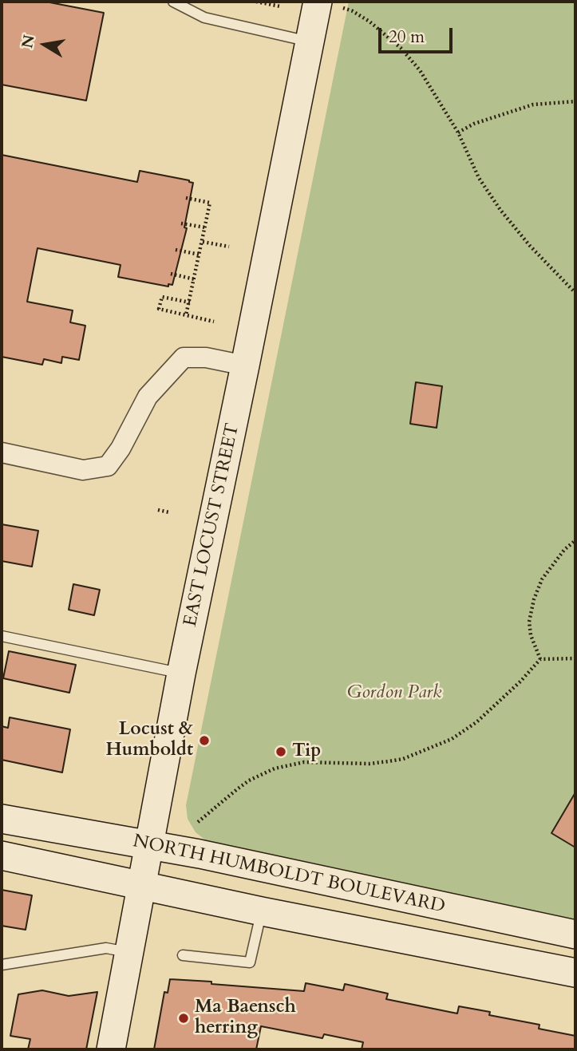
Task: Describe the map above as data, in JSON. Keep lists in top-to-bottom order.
{
  "streets": {
    "main road": ["EAST LOCUST STREET", "NORTH HUMBOLDT BOULEVARD"]
  },
  "crossings": [
    ["EAST LOCUST STREET", "NORTH HUMBOLDT BOULEVARD"]
  ],
  "parks": ["Gordon Park"],
  "places": ["Locust & Humboldt", "Tip", "Ma Baensch herring"],
  "scale_bar": "20 m",
  "north": "left"
}
